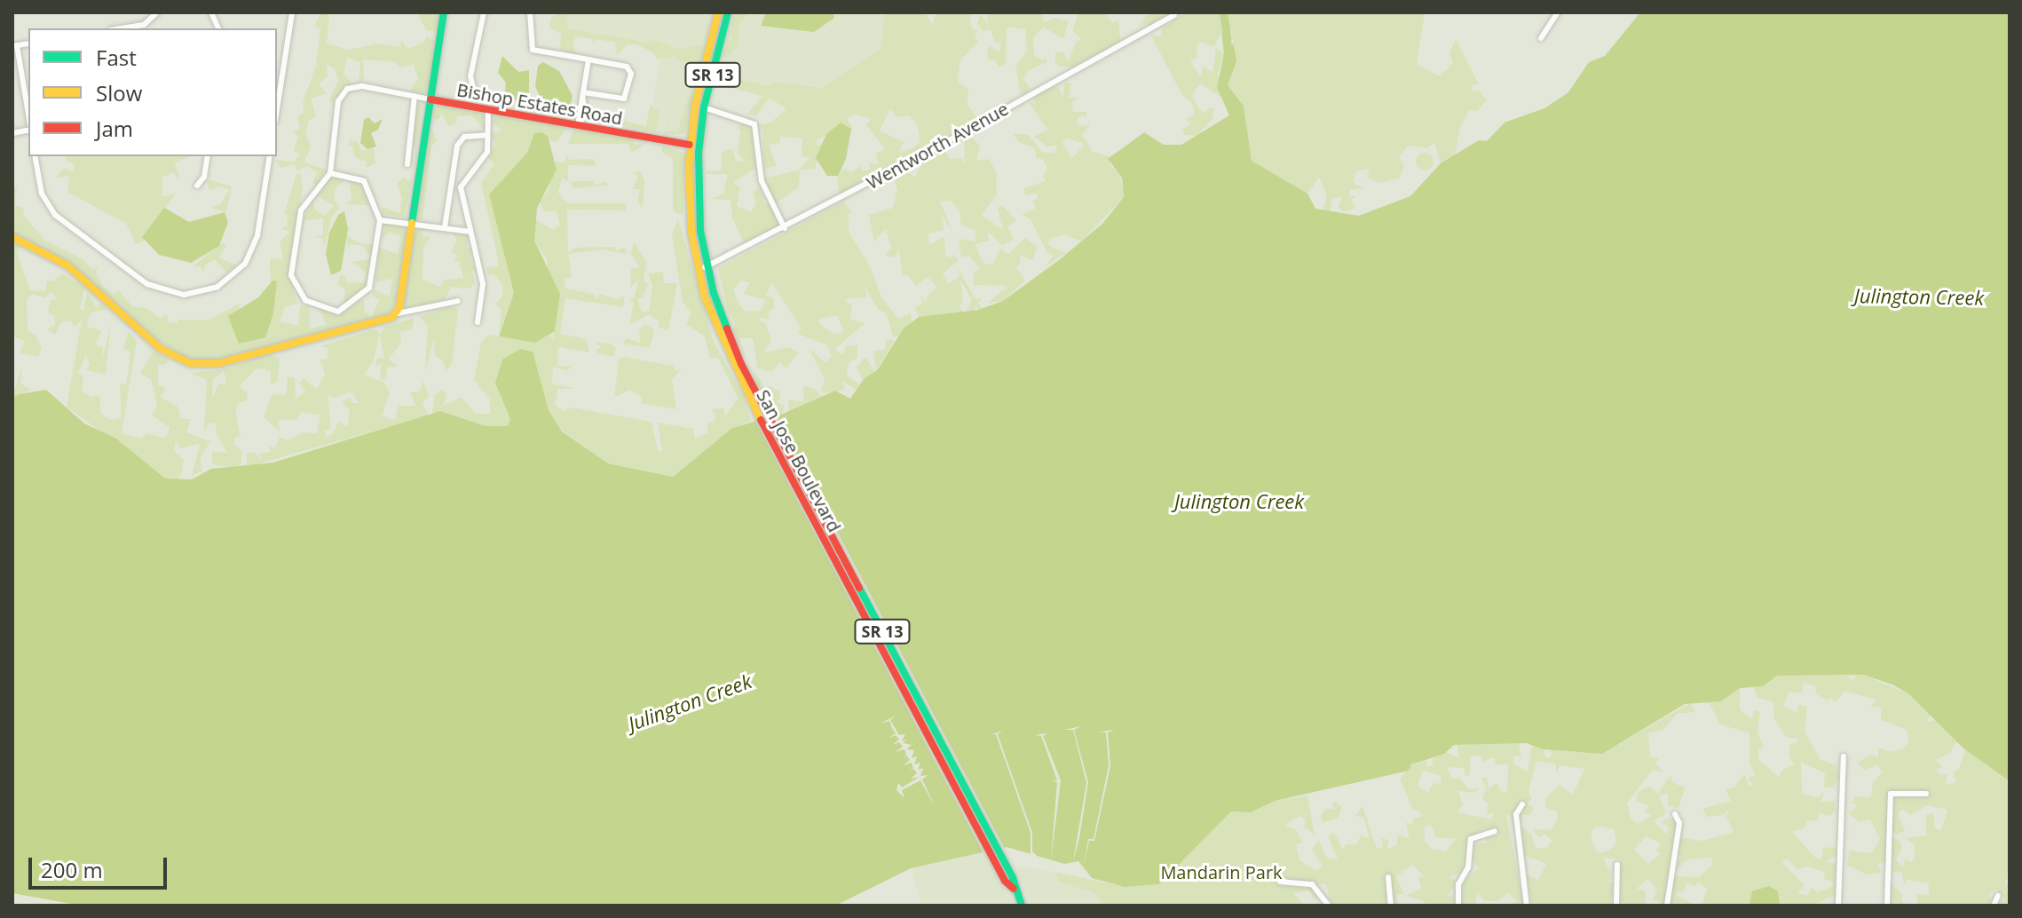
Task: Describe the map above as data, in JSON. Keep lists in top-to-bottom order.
{
  "streets": {
    "main road": ["SR 13", "Bishop Estates Road", "San Jose Boulevard"],
    "street": ["Wentworth Avenue"]
  },
  "crossings": [
    ["Bishop Estates Road", "San Jose Boulevard"],
    ["Wentworth Avenue", "San Jose Boulevard"]
  ],
  "water": ["Julington Creek"],
  "parks": ["Mandarin Park"],
  "legend": ["Fast", "Slow", "Jam"],
  "scale_bar": "200 m"
}
